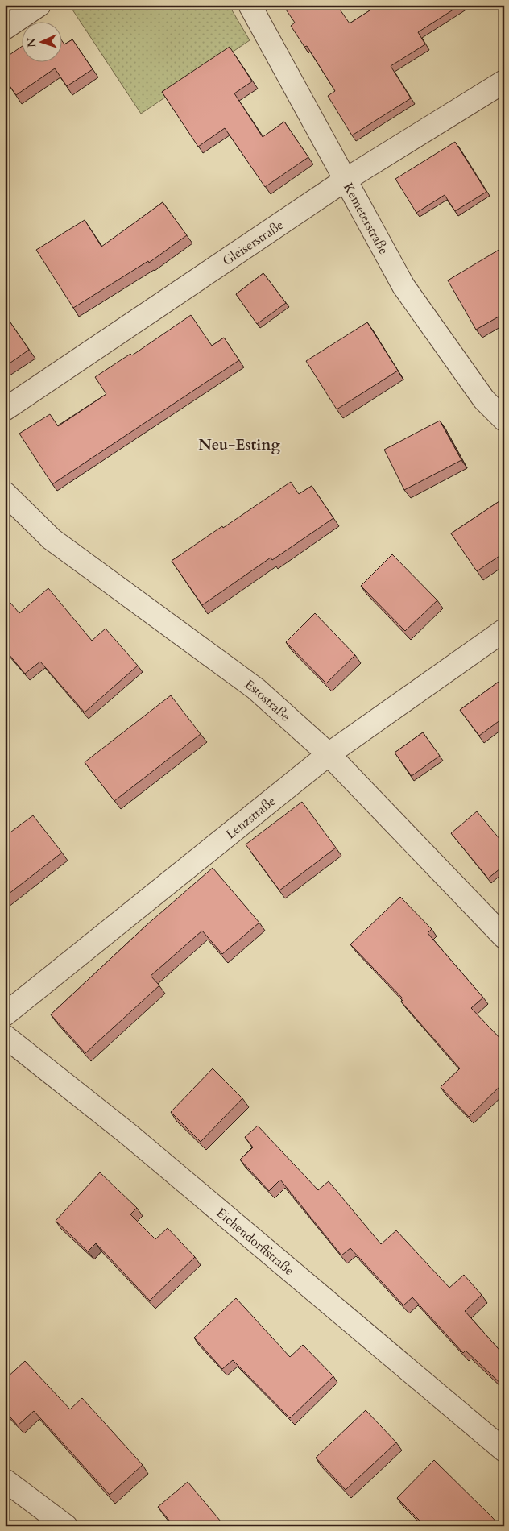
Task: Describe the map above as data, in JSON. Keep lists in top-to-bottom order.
{
  "streets": {
    "street": [
      "Kemeterstraße",
      "Gleiserstraße",
      "Estostraße",
      "Lenzstraße",
      "Eichendorffstraße"
    ]
  },
  "crossings": [
    ["Kemeterstraße", "Gleiserstraße"],
    ["Estostraße", "Lenzstraße"]
  ],
  "districts": ["Neu-Esting"],
  "north": "left"
}
